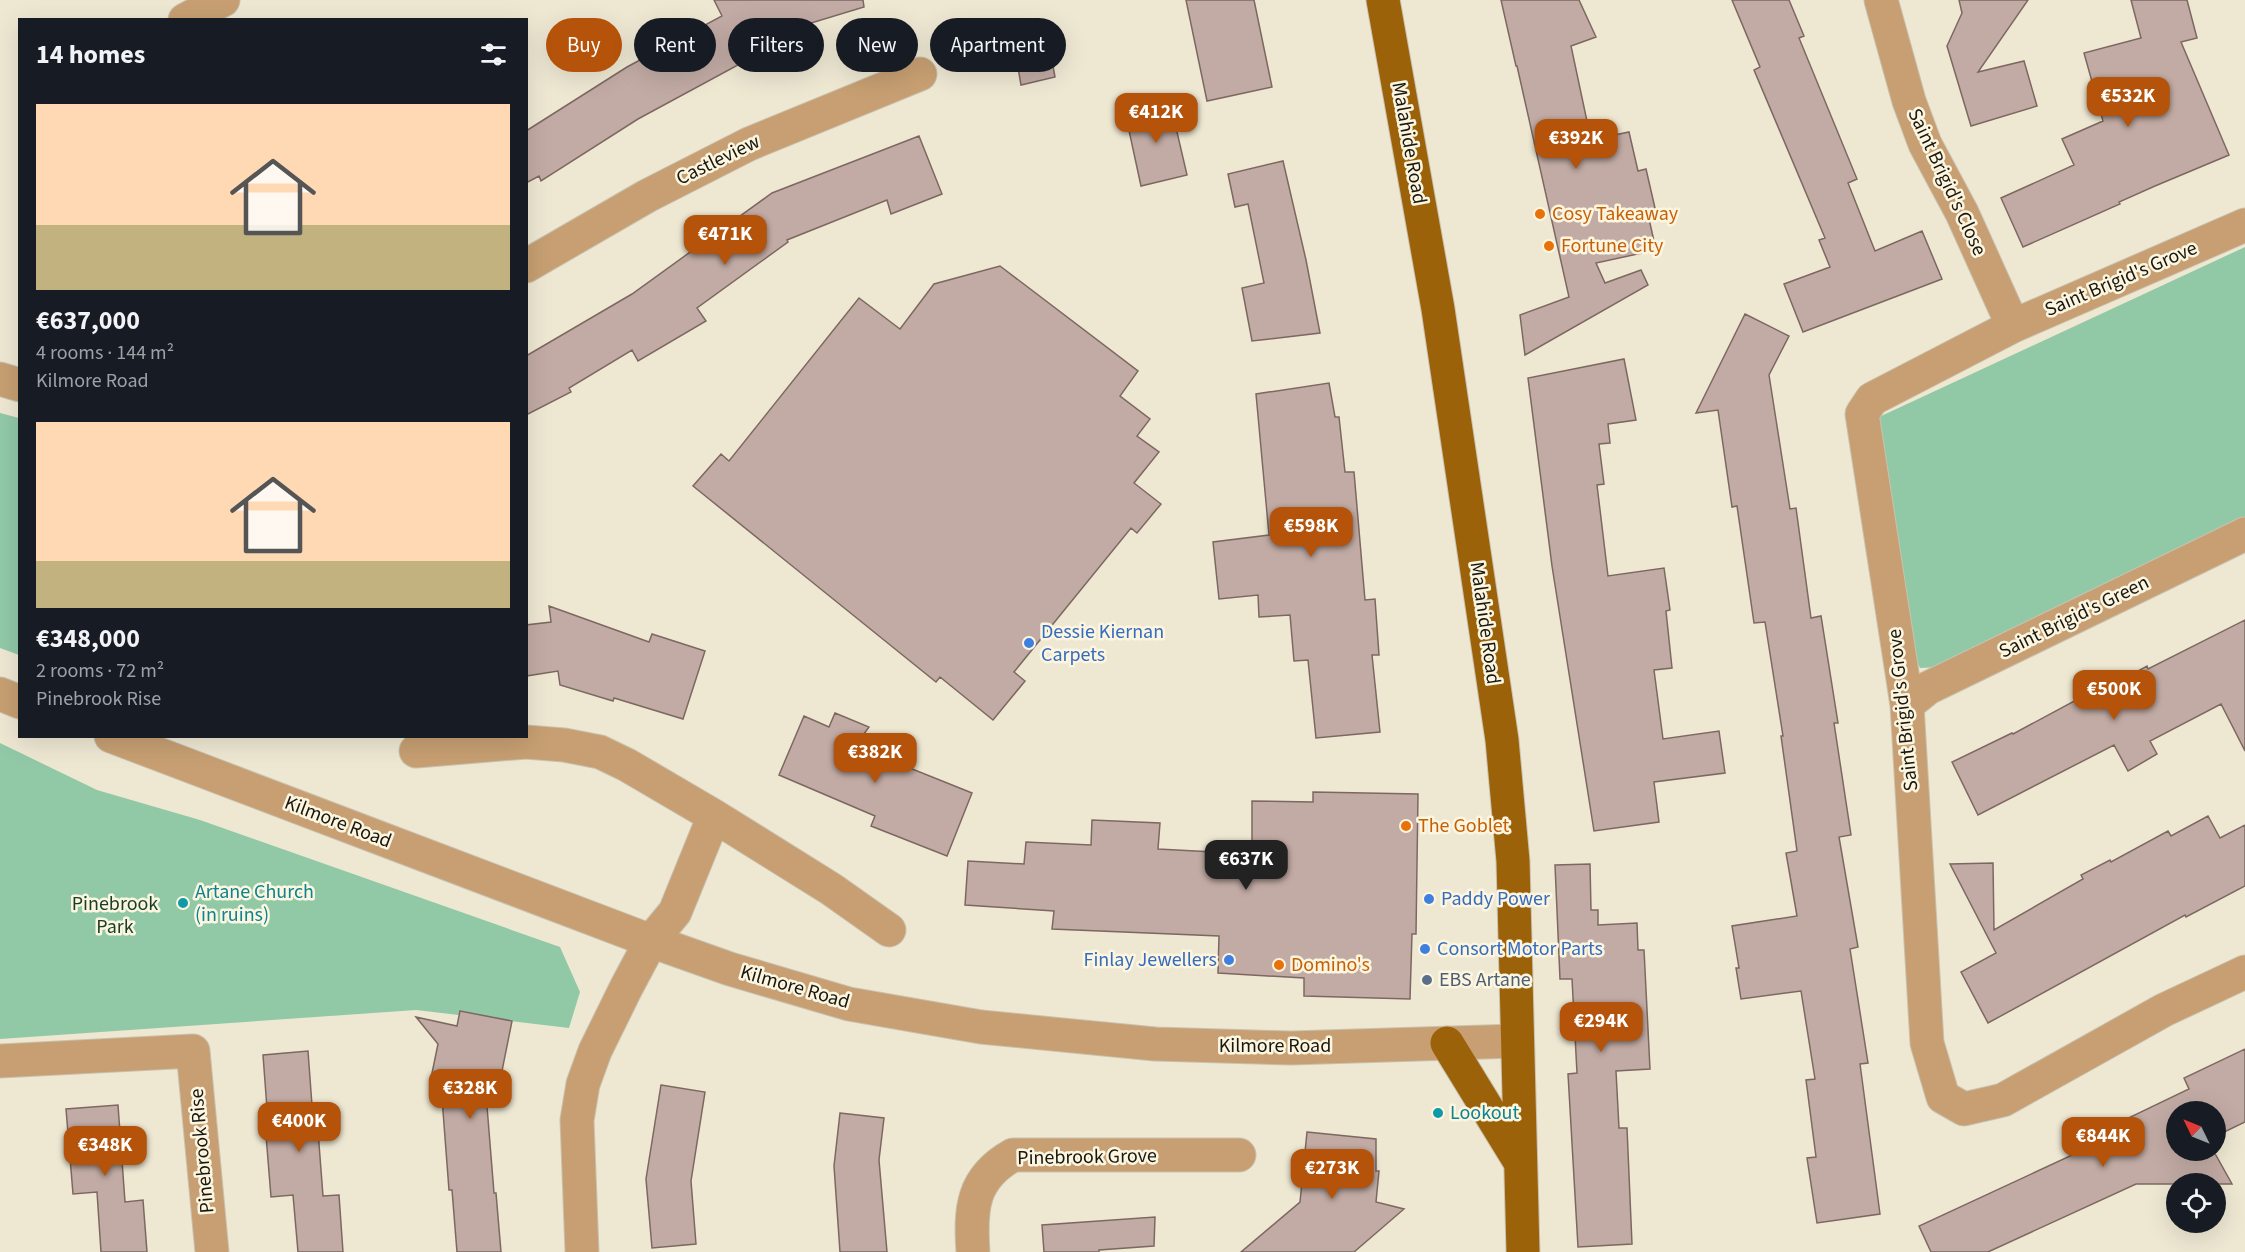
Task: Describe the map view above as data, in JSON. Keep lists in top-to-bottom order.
{
  "streets": {
    "main road": ["Malahide Road"],
    "street": [
      "Castleview",
      "Saint Brigid's Close",
      "Saint Brigid's Grove",
      "Saint Brigid's Green",
      "Kilmore Road",
      "Pinebrook Rise",
      "Pinebrook Grove"
    ]
  },
  "crossings": [
    ["Malahide Road", "Kilmore Road"],
    ["Saint Brigid's Close", "Saint Brigid's Grove"],
    ["Saint Brigid's Grove", "Saint Brigid's Green"]
  ],
  "parks": ["Pinebrook Park"],
  "places": [
    "Cosy Takeaway",
    "Fortune City",
    "Dessie Kiernan Carpets",
    "The Goblet",
    "Paddy Power",
    "Artane Church (in ruins)",
    "Consort Motor Parts",
    "Finlay Jewellers",
    "Domino's",
    "EBS Artane",
    "Lookout"
  ],
  "north": "top left",
  "page": {
    "chip": [
      "Buy",
      "Rent",
      "Filters",
      "New",
      "Apartment"
    ],
    "heading": "14 homes",
    "price": [
      "€532K",
      "€412K",
      "€392K",
      "€471K",
      "€598K",
      "€500K",
      "€382K",
      "€637K",
      "€294K",
      "€328K",
      "€400K",
      "€844K",
      "€348K",
      "€273K"
    ],
    "list": [
      {
        "name": "€637,000",
        "note": "4 rooms · 144 m² · Kilmore Road"
      },
      {
        "name": "€348,000",
        "note": "2 rooms · 72 m² · Pinebrook Rise"
      }
    ]
  }
}
